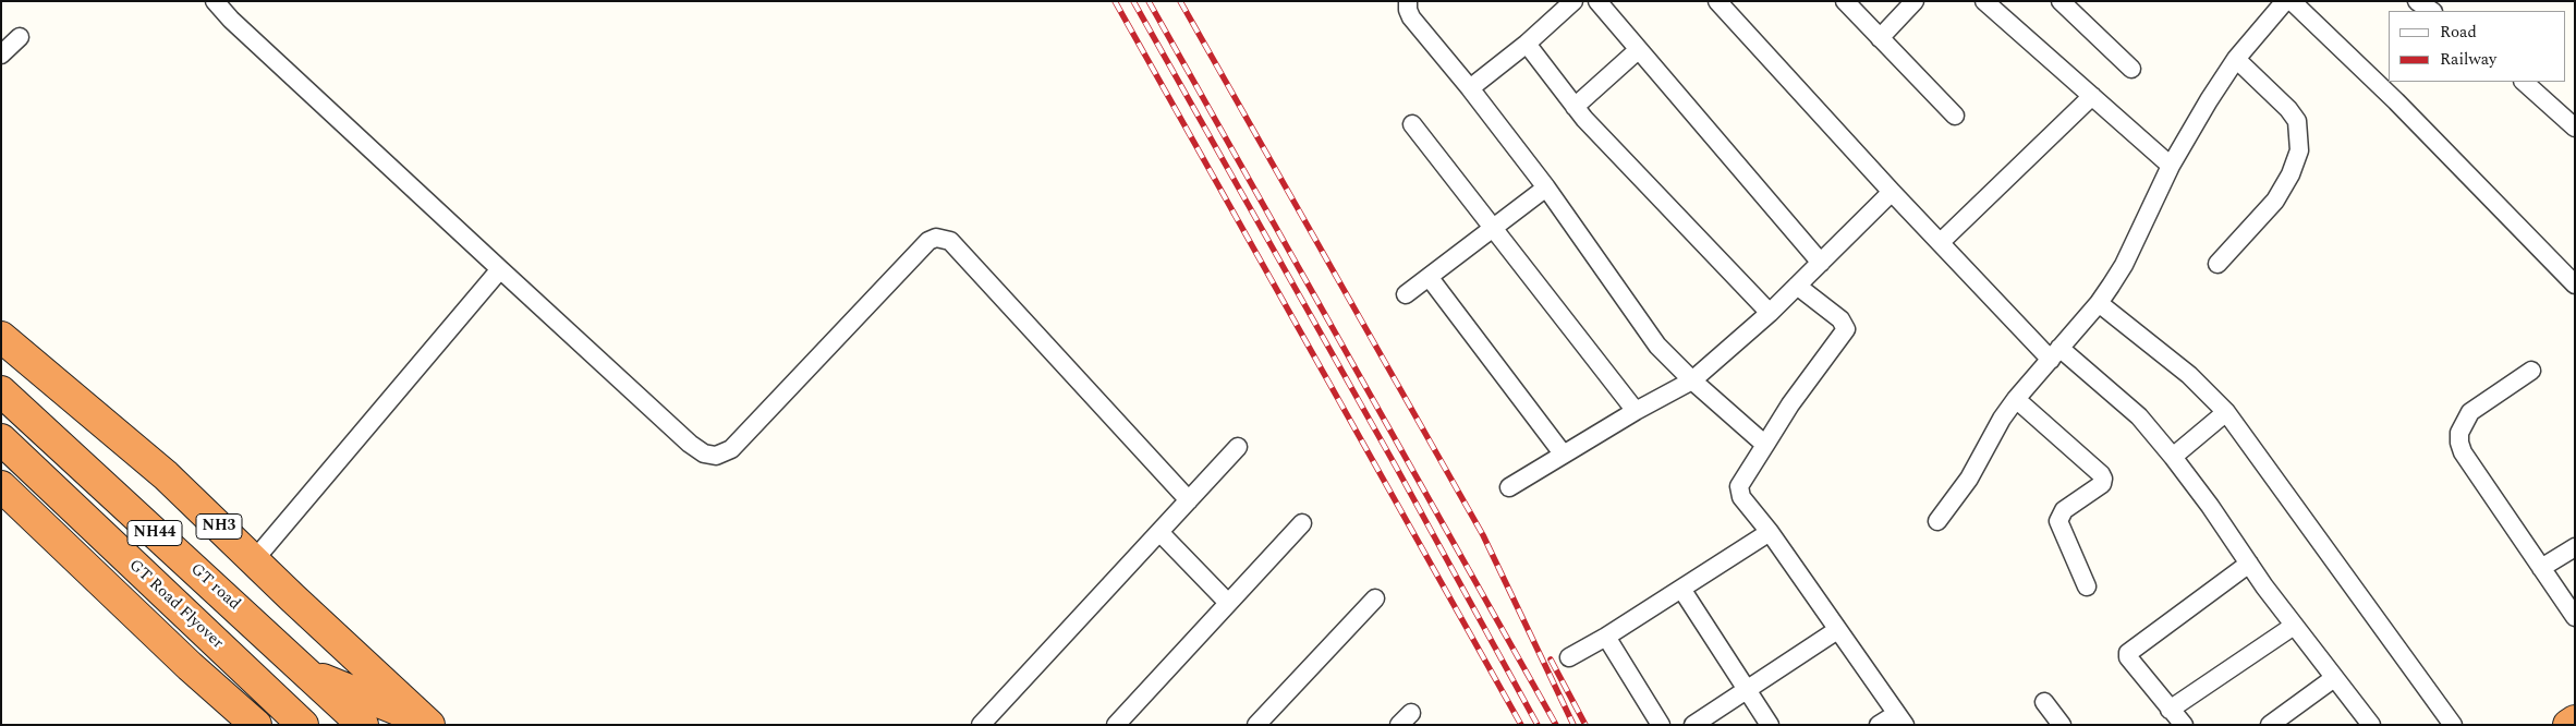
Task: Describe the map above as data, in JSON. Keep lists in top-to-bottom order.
{
  "streets": {
    "highway": [
      "NH3",
      "NH44",
      "GT road",
      "GT Road Flyover"
    ]
  },
  "crossings": [
    ["NH44", "GT road"]
  ],
  "legend": ["Road", "Railway"]
}
